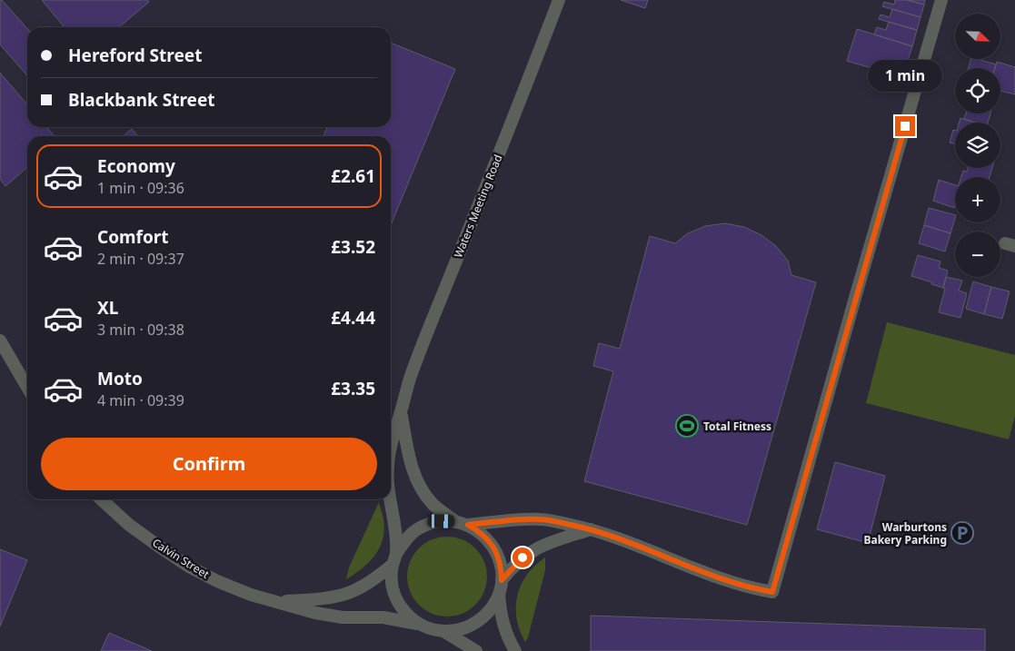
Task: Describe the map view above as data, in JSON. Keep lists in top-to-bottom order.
{
  "streets": {
    "street": ["Waters Meeting Road", "Calvin Street"]
  },
  "crossings": [
    ["Waters Meeting Road", "Calvin Street"]
  ],
  "places": {
    "sports": ["Total Fitness"],
    "parking": ["Warburtons Bakery Parking"]
  },
  "north": "bottom right",
  "page": {
    "map_buttons": ["+", "−"],
    "banner": ["Hereford Street", "Blackbank Street"],
    "bubble": "1 min",
    "list": [
      {
        "name": "Economy",
        "note": "1 min · 09:36",
        "value": "£2.61"
      },
      {
        "name": "Comfort",
        "note": "2 min · 09:37",
        "value": "£3.52"
      },
      {
        "name": "XL",
        "note": "3 min · 09:38",
        "value": "£4.44"
      },
      {
        "name": "Moto",
        "note": "4 min · 09:39",
        "value": "£3.35"
      }
    ],
    "buttons": "Confirm"
  }
}
